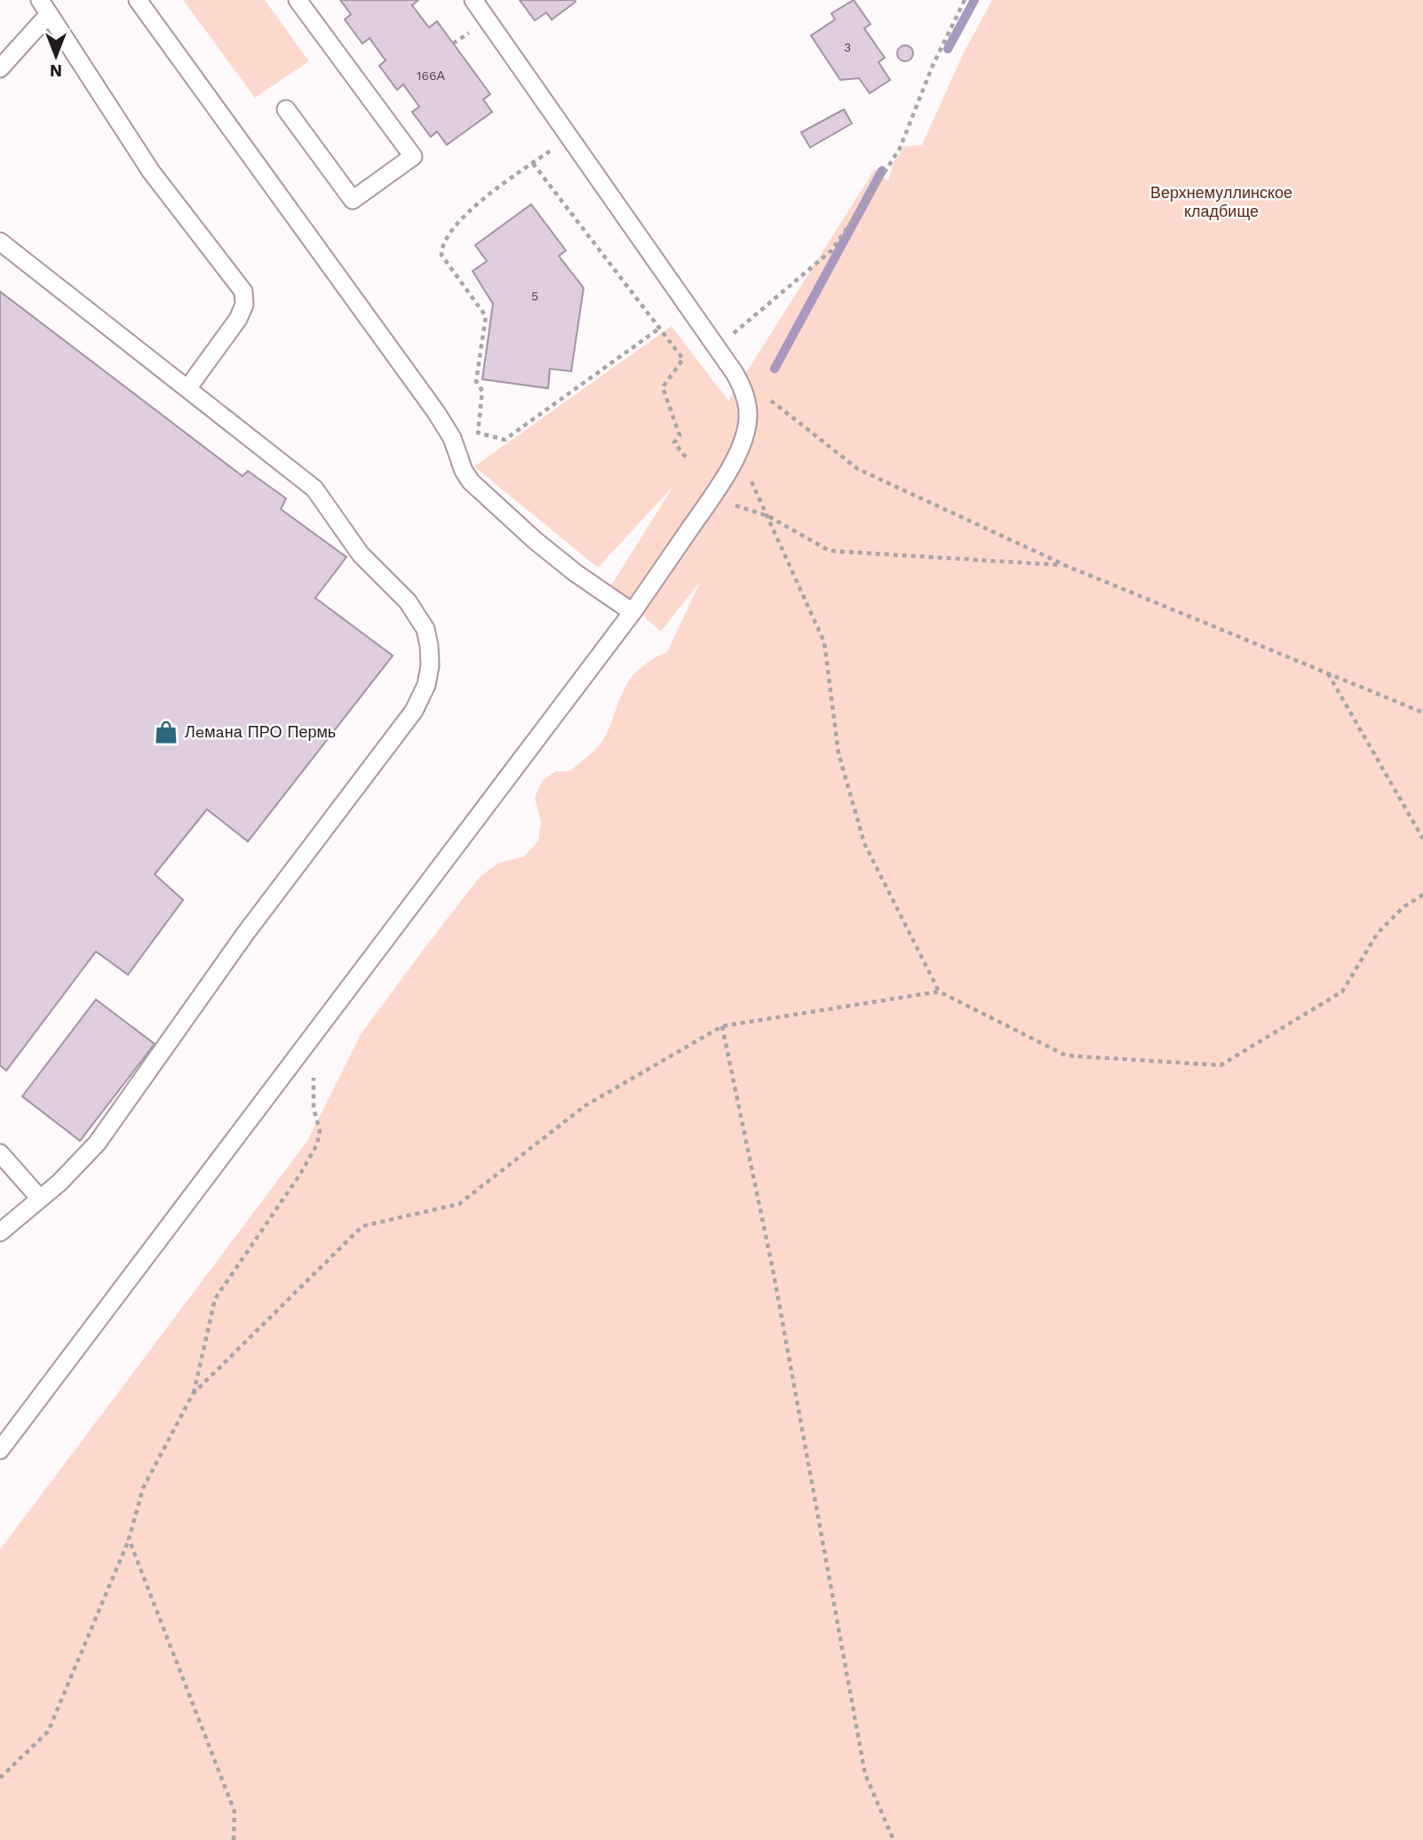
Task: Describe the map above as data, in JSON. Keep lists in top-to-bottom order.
{
  "parks": ["Верхнемуллинское кладбище"],
  "places": {
    "shop": ["Лeмaна ПРО Пермь"]
  },
  "house_numbers": ["3", "166А", "5"],
  "north": "bottom"
}
